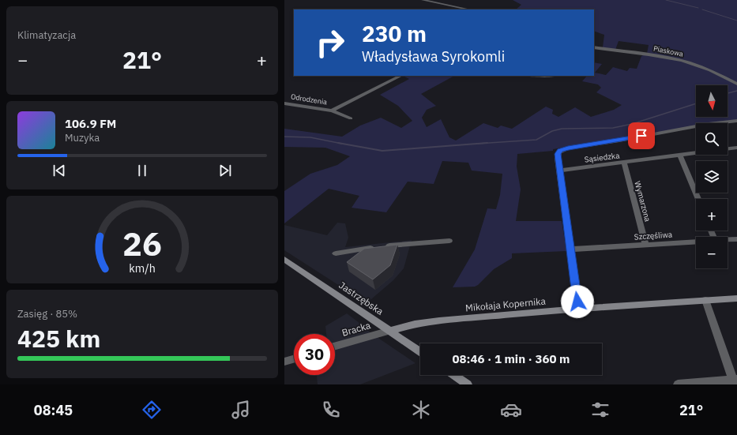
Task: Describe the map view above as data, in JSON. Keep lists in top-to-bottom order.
{
  "streets": {
    "street": [
      "Piaskowa",
      "Odrodzenia",
      "Sąsiedzka",
      "Wymarzona",
      "Szczęśliwa",
      "Jastrzębska",
      "Mikołaja Kopernika",
      "Bracka"
    ]
  },
  "crossings": [
    ["Sąsiedzka", "Wymarzona"],
    ["Wymarzona", "Szczęśliwa"],
    ["Jastrzębska", "Mikołaja Kopernika"],
    ["Jastrzębska", "Bracka"],
    ["Mikołaja Kopernika", "Bracka"]
  ],
  "north": "bottom",
  "page": {
    "tile": [
      "Klimatyzacja",
      ["Zasięg · 85%", "425 km"]
    ],
    "turn": ["230 m", "Władysława Syrokomli"],
    "heat": ["−", "21°", "+"],
    "map_buttons": ["+", "−"],
    "song": ["106.9 FM", "Muzyka"],
    "limit": "30",
    "trip": "08:46 · 1 min · 360 m",
    "tabs": ["08:45", "21°"],
    "gauge": ["26", "km/h"]
  }
}
